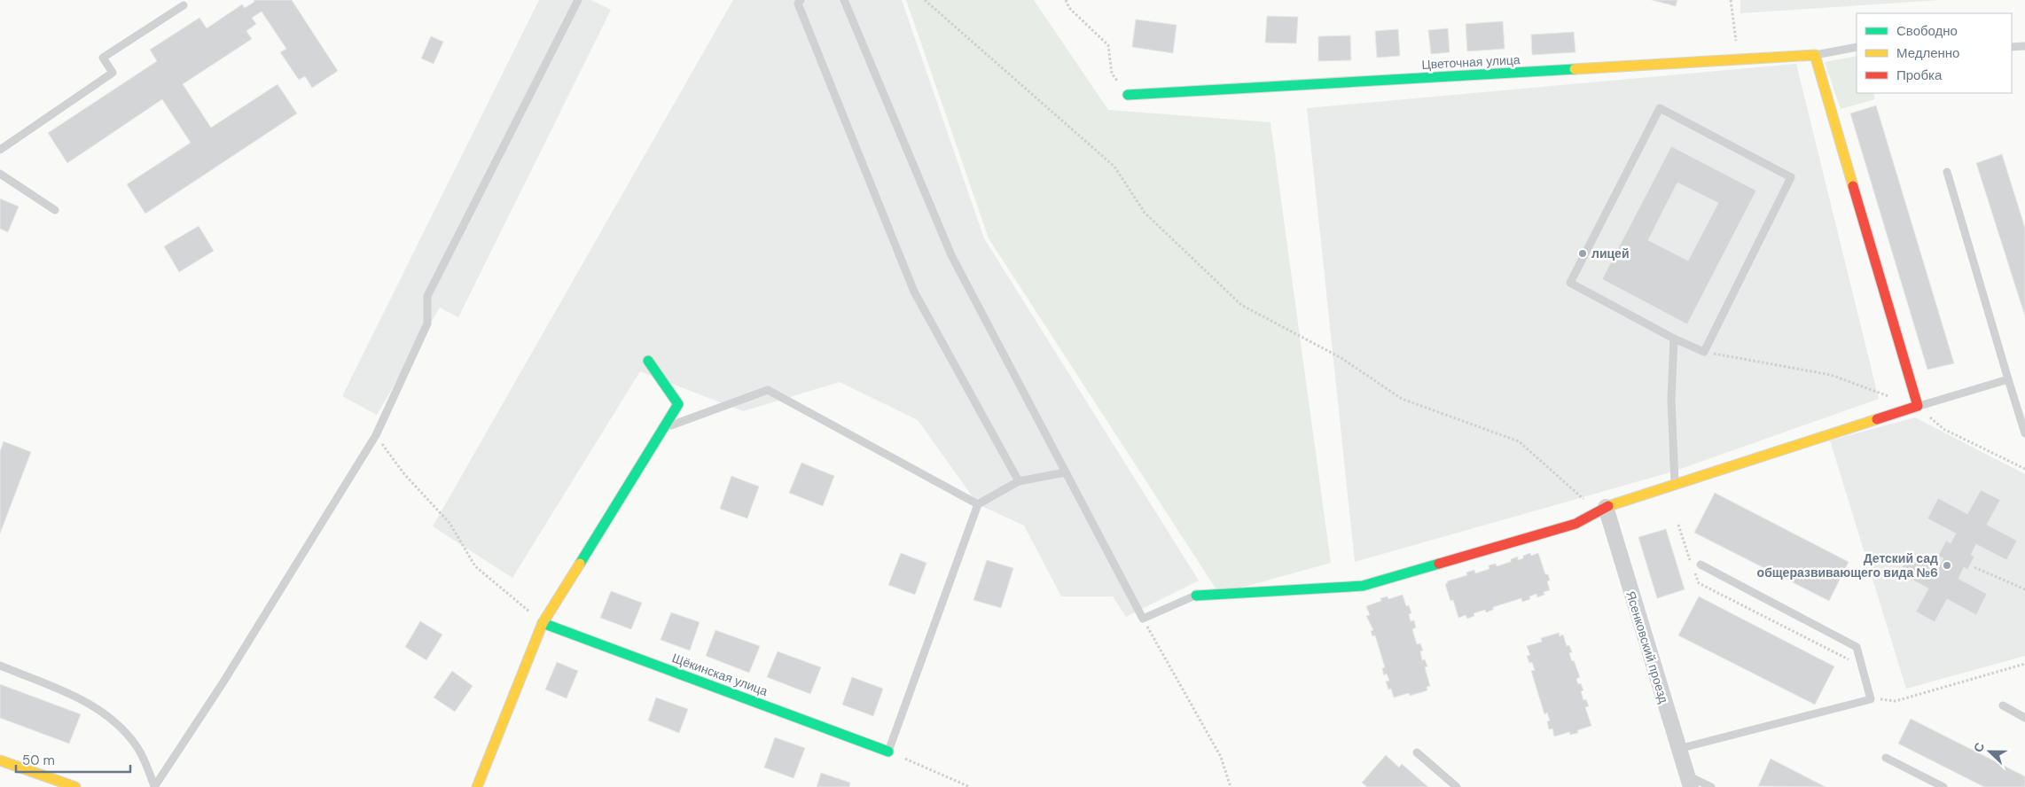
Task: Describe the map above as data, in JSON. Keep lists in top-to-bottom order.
{
  "streets": {
    "street": ["Цветочная улица", "Ясенковский проезд", "Щёкинская улица"]
  },
  "places": ["лицей", "Детский сад общеразвивающего вида №6"],
  "legend": ["Свободно", "Медленно", "Пробка"],
  "scale_bar": "50 m",
  "north": "left"
}
